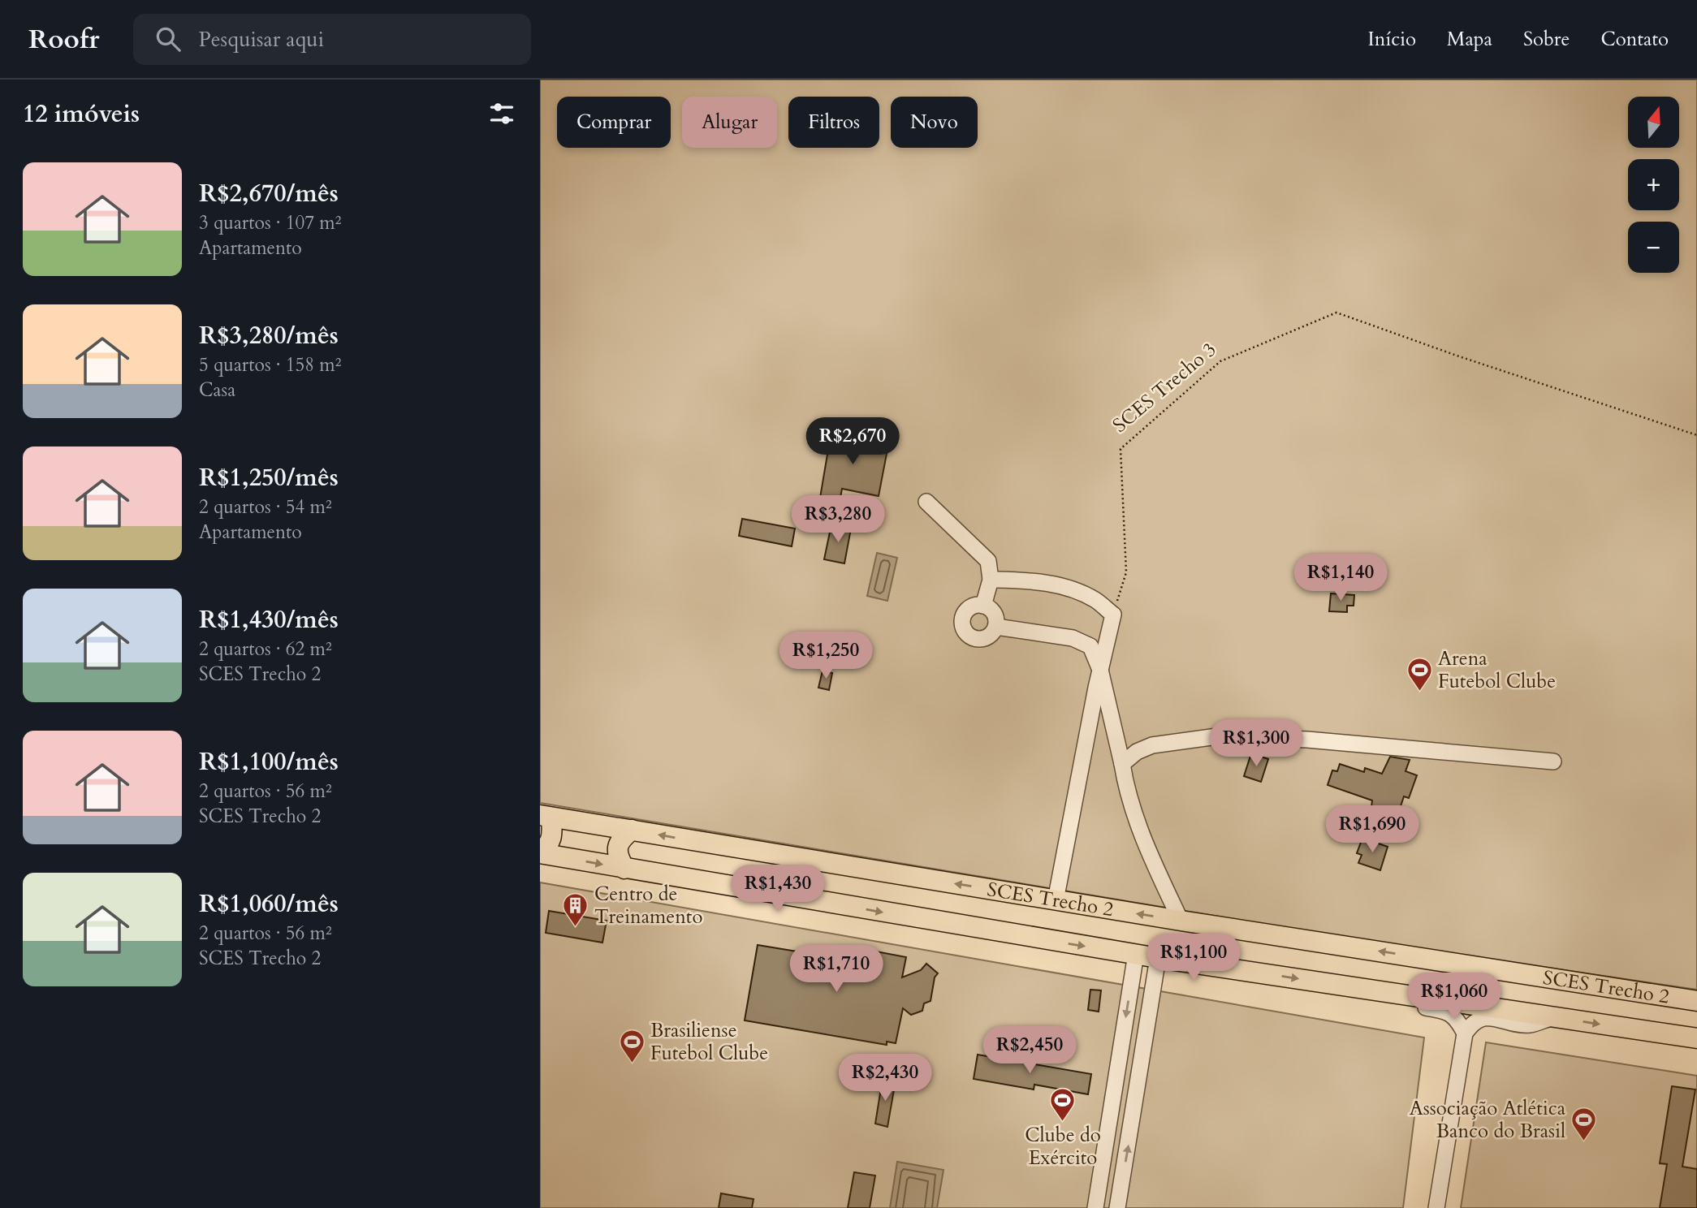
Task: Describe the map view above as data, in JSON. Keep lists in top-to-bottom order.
{
  "streets": {
    "main road": ["SCES Trecho 2"],
    "path": ["SCES Trecho 3"]
  },
  "places": {
    "sports": [
      "Arena Futebol Clube",
      "Brasiliense Futebol Clube",
      "Clube do Exército",
      "Associação Atlética Banco do Brasil"
    ],
    "building": ["Centro de Treinamento"]
  },
  "north": "top",
  "page": {
    "header": "Roofr",
    "search": "Pesquisar aqui",
    "nav": [
      "Início",
      "Mapa",
      "Sobre",
      "Contato"
    ],
    "heading": "12 imóveis",
    "map_buttons": ["+", "−"],
    "chip": [
      "Comprar",
      "Alugar",
      "Filtros",
      "Novo"
    ],
    "list": [
      {
        "name": "R$2,670/mês",
        "note": "3 quartos · 107 m² · Apartamento"
      },
      {
        "name": "R$3,280/mês",
        "note": "5 quartos · 158 m² · Casa"
      },
      {
        "name": "R$1,250/mês",
        "note": "2 quartos · 54 m² · Apartamento"
      },
      {
        "name": "R$1,430/mês",
        "note": "2 quartos · 62 m² · SCES Trecho 2"
      },
      {
        "name": "R$1,100/mês",
        "note": "2 quartos · 56 m² · SCES Trecho 2"
      },
      {
        "name": "R$1,060/mês",
        "note": "2 quartos · 56 m² · SCES Trecho 2"
      }
    ],
    "price": [
      "R$2,670",
      "R$3,280",
      "R$1,140",
      "R$1,250",
      "R$1,300",
      "R$1,690",
      "R$1,430",
      "R$1,100",
      "R$1,710",
      "R$1,060",
      "R$2,450",
      "R$2,430"
    ]
  }
}
